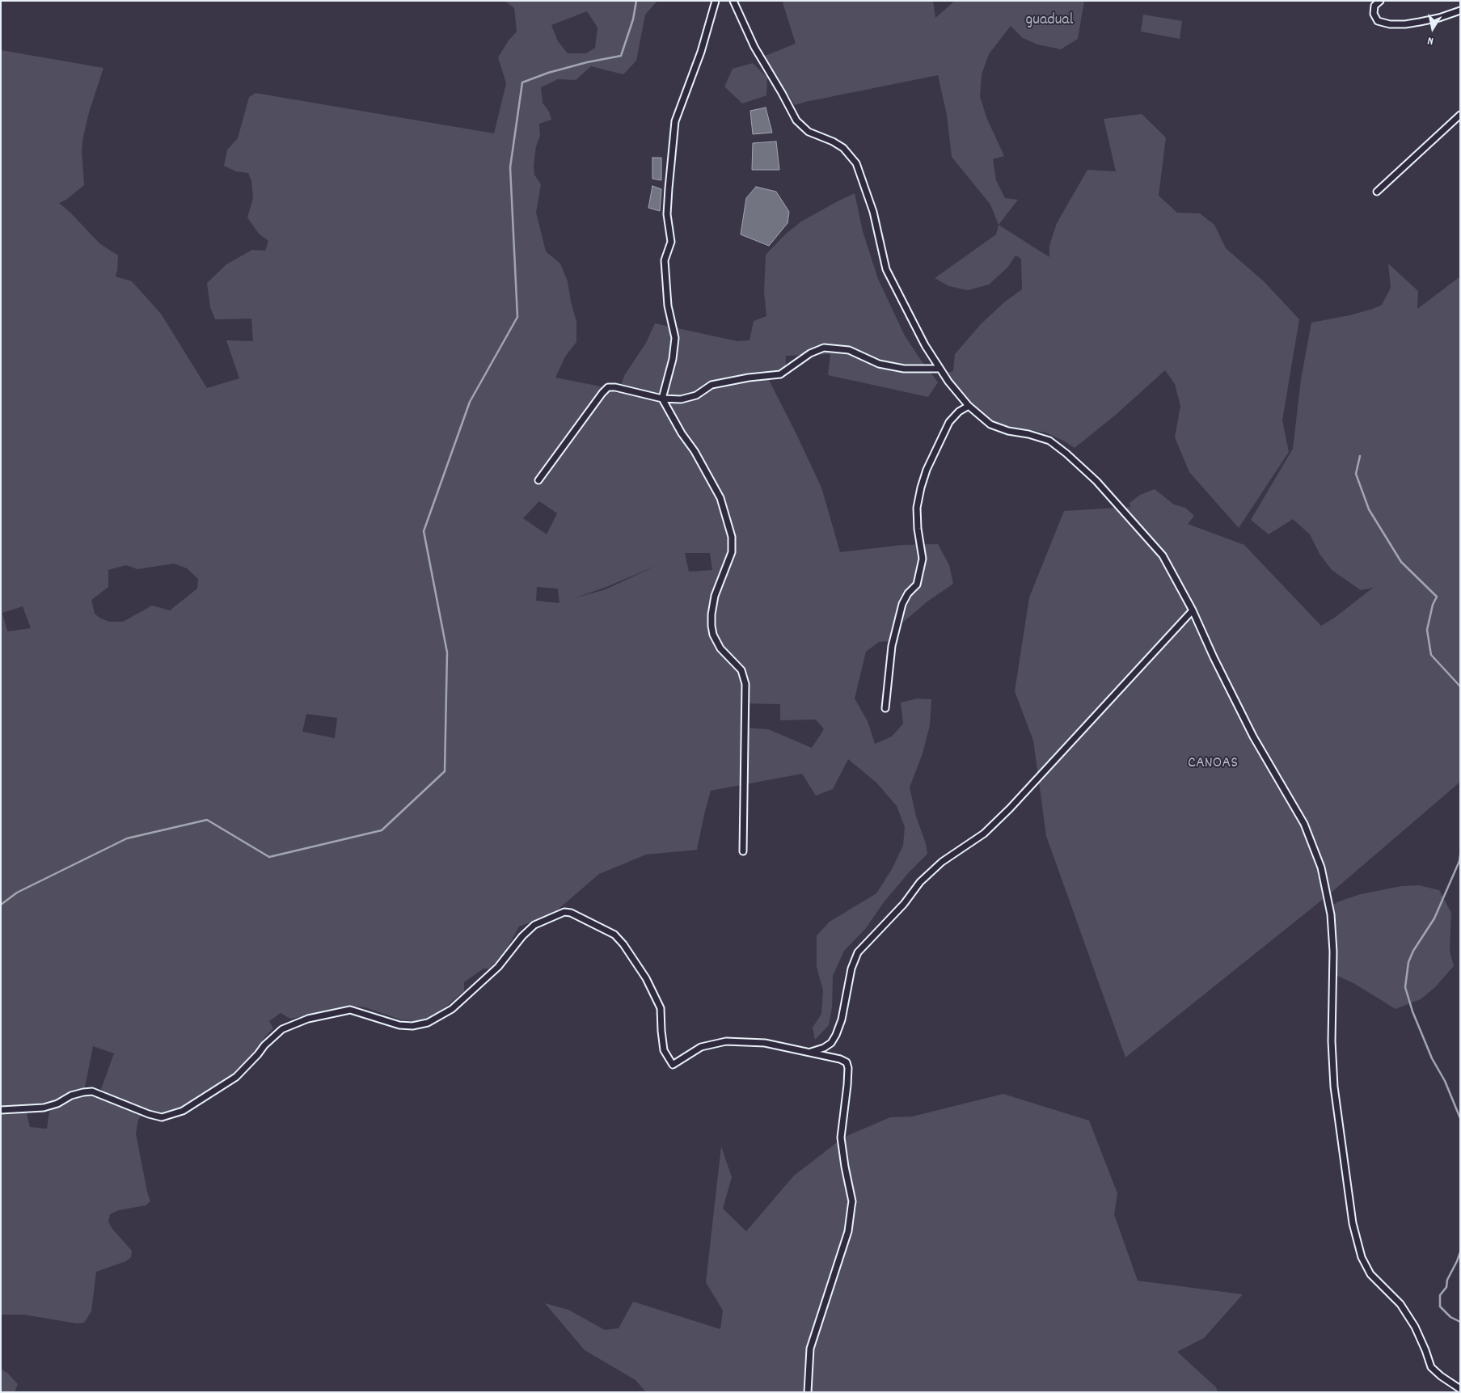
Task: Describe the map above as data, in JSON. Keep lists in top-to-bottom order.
{
  "parks": ["guadual", "CANOAS"],
  "north": "bottom"
}
